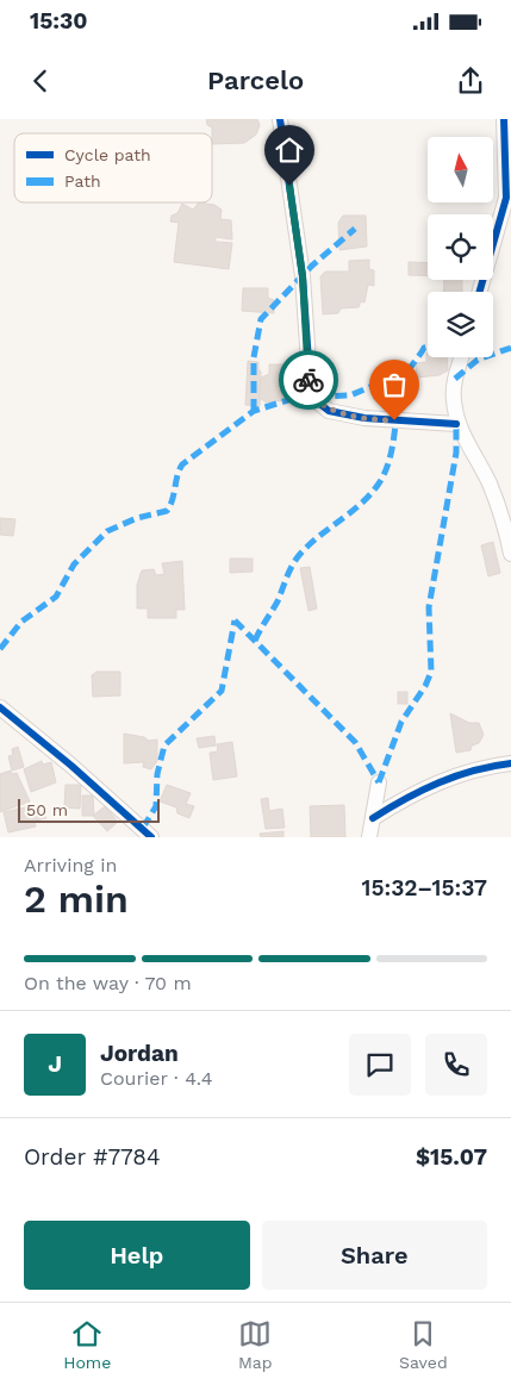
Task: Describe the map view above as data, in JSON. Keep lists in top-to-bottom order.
{
  "legend": ["Cycle path", "Path"],
  "scale_bar": "50 m",
  "north": "top",
  "page": {
    "status": "15:30",
    "header": "Parcelo",
    "scale": "50 m",
    "heading": ["2 min", "Arriving in", "15:32–15:37"],
    "panel": [
      "Jordan",
      "Courier · 4.4",
      "Order #7784",
      "$15.07"
    ],
    "bar": "On the way · 70 m",
    "round": "J",
    "buttons": ["Help", "Share"],
    "tabs": ["Home", "Map", "Saved"]
  }
}
